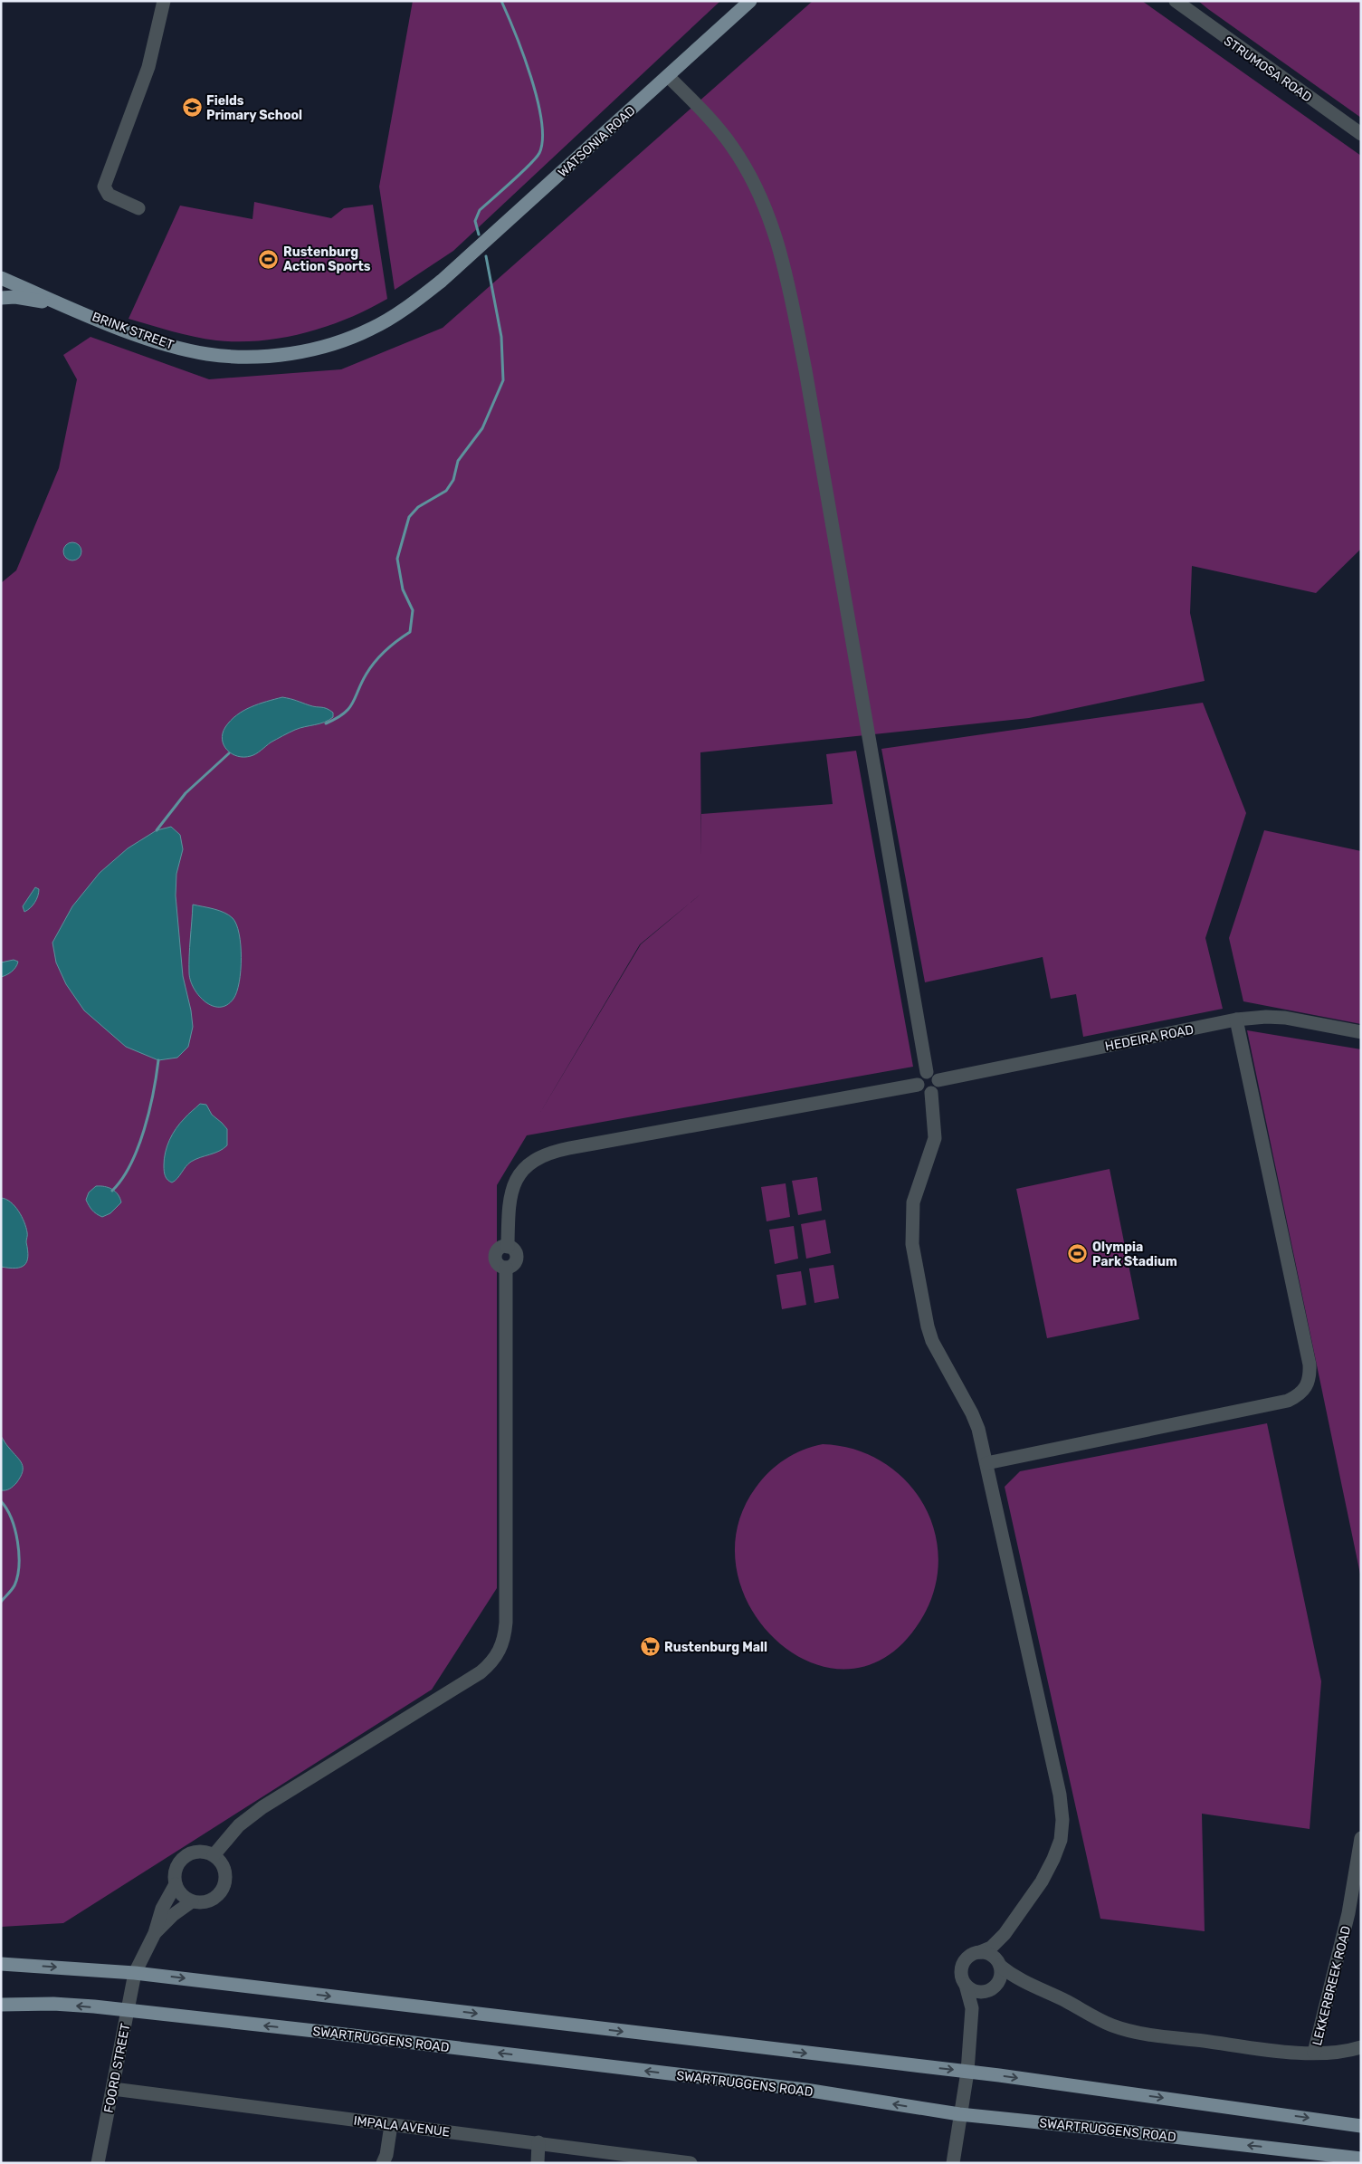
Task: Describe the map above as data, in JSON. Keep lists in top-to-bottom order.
{
  "streets": {
    "main road": ["WATSONIA ROAD", "BRINK STREET", "SWARTRUGGENS ROAD"],
    "street": [
      "STRUMOSA ROAD",
      "HEDEIRA ROAD",
      "LEKKERBREEK ROAD",
      "FOORD STREET",
      "IMPALA AVENUE"
    ]
  },
  "crossings": [
    ["WATSONIA ROAD", "BRINK STREET"],
    ["SWARTRUGGENS ROAD", "FOORD STREET"],
    ["FOORD STREET", "IMPALA AVENUE"]
  ],
  "places": {
    "school or university": ["Fields Primary School"],
    "sports": ["Rustenburg Action Sports", "Olympia Park Stadium"],
    "supermarket": ["Rustenburg Mall"]
  }
}
